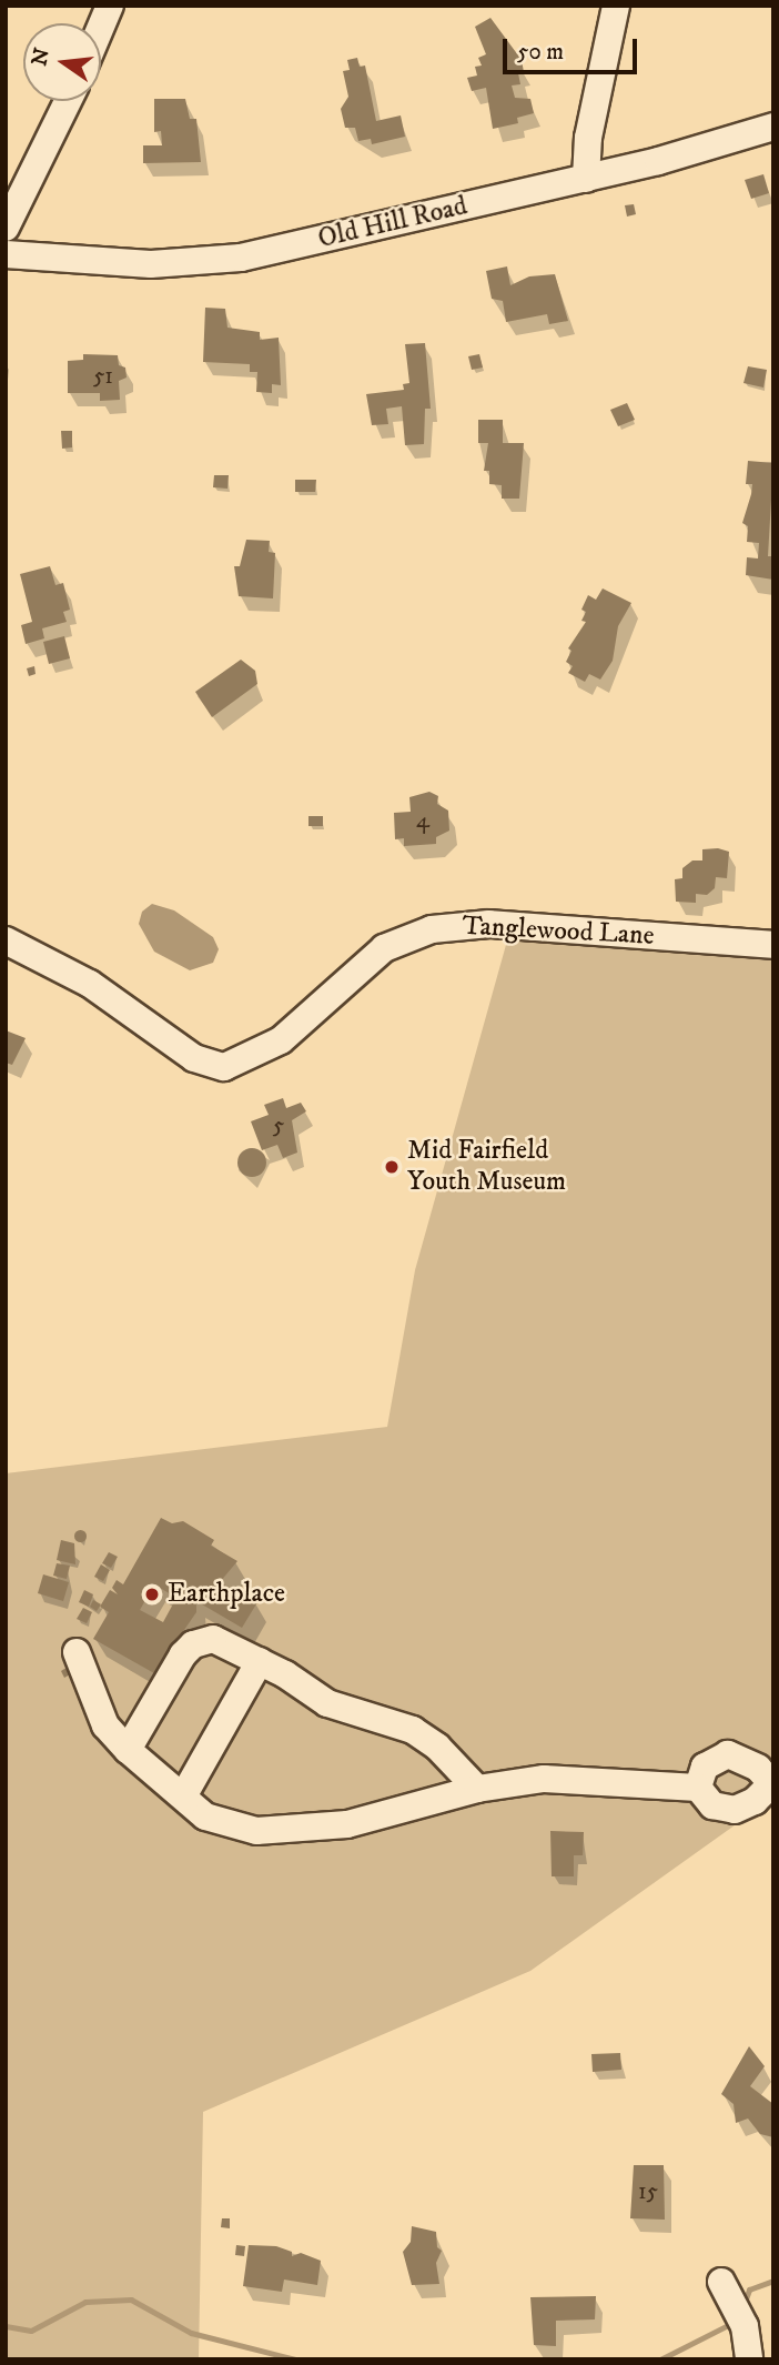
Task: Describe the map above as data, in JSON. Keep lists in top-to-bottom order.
{
  "streets": {
    "street": ["Old Hill Road", "Tanglewood Lane"]
  },
  "places": ["Mid Fairfield Youth Museum", "Earthplace"],
  "house_numbers": [
    "51",
    "4",
    "5",
    "15"
  ],
  "scale_bar": "50 m",
  "north": "left"
}
